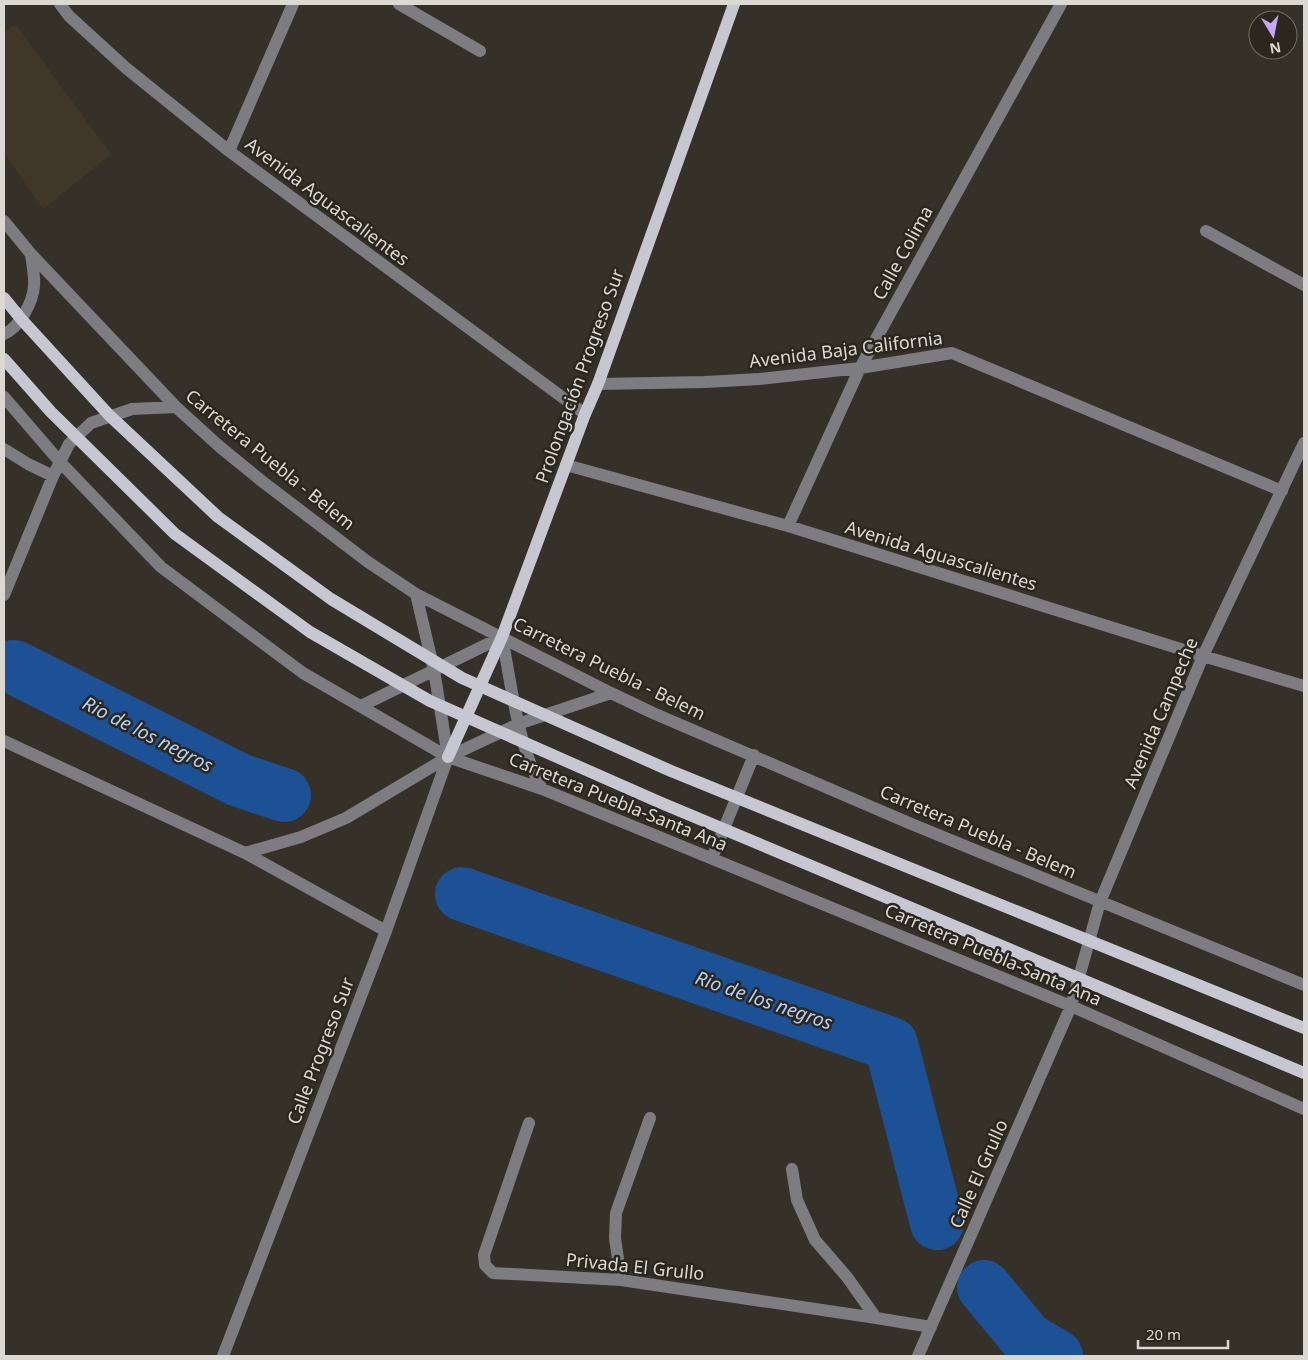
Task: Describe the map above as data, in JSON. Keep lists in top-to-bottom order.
{
  "streets": {
    "main road": ["Prolongación Progreso Sur"],
    "street": [
      "Avenida Aguascalientes",
      "Calle Colima",
      "Avenida Baja California",
      "Carretera Puebla - Belem",
      "Avenida Campeche",
      "Carretera Puebla-Santa Ana",
      "Calle Progreso Sur",
      "Calle El Grullo",
      "Privada El Grullo"
    ]
  },
  "crossings": [
    ["Avenida Aguascalientes", "Calle Colima"],
    ["Avenida Aguascalientes", "Prolongación Progreso Sur"],
    ["Avenida Aguascalientes", "Avenida Campeche"],
    ["Calle Colima", "Avenida Baja California"],
    ["Avenida Baja California", "Prolongación Progreso Sur"],
    ["Avenida Baja California", "Avenida Campeche"],
    ["Prolongación Progreso Sur", "Carretera Puebla - Belem"],
    ["Prolongación Progreso Sur", "Carretera Puebla-Santa Ana"],
    ["Prolongación Progreso Sur", "Calle Progreso Sur"],
    ["Carretera Puebla - Belem", "Avenida Campeche"],
    ["Avenida Campeche", "Carretera Puebla-Santa Ana"],
    ["Avenida Campeche", "Calle El Grullo"],
    ["Carretera Puebla-Santa Ana", "Calle Progreso Sur"],
    ["Carretera Puebla-Santa Ana", "Calle El Grullo"],
    ["Calle El Grullo", "Privada El Grullo"]
  ],
  "water": ["Rio de los negros"],
  "scale_bar": "20 m",
  "north": "bottom"
}
